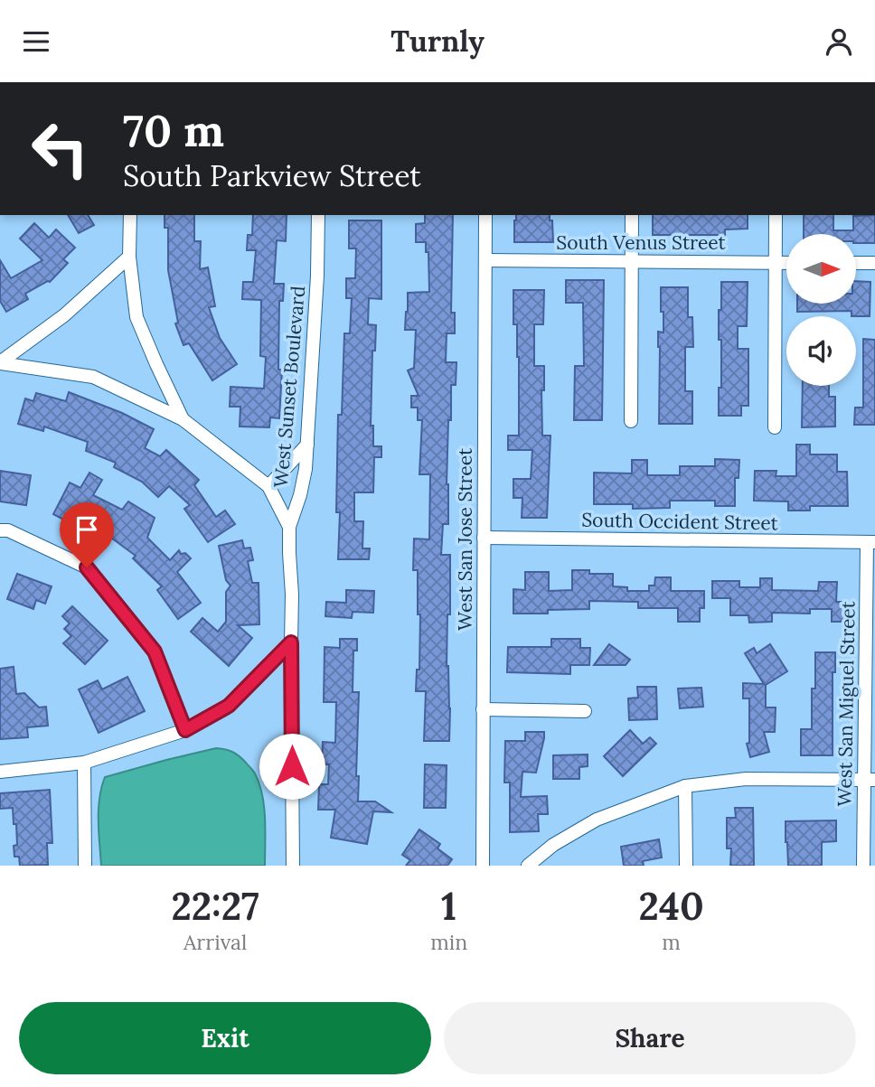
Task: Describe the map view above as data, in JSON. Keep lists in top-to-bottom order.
{
  "streets": {
    "street": [
      "South Venus Street",
      "West Sunset Boulevard",
      "South Occident Street",
      "West San Jose Street",
      "West San Miguel Street"
    ]
  },
  "crossings": [
    ["South Venus Street", "West San Jose Street"],
    ["South Occident Street", "West San Jose Street"],
    ["South Occident Street", "West San Miguel Street"]
  ],
  "north": "right",
  "page": {
    "header": "Turnly",
    "turn": ["70 m", "South Parkview Street"],
    "eta": [
      "22:27",
      "Arrival",
      "1",
      "min",
      "240",
      "m"
    ],
    "buttons": ["Exit", "Share"]
  }
}
